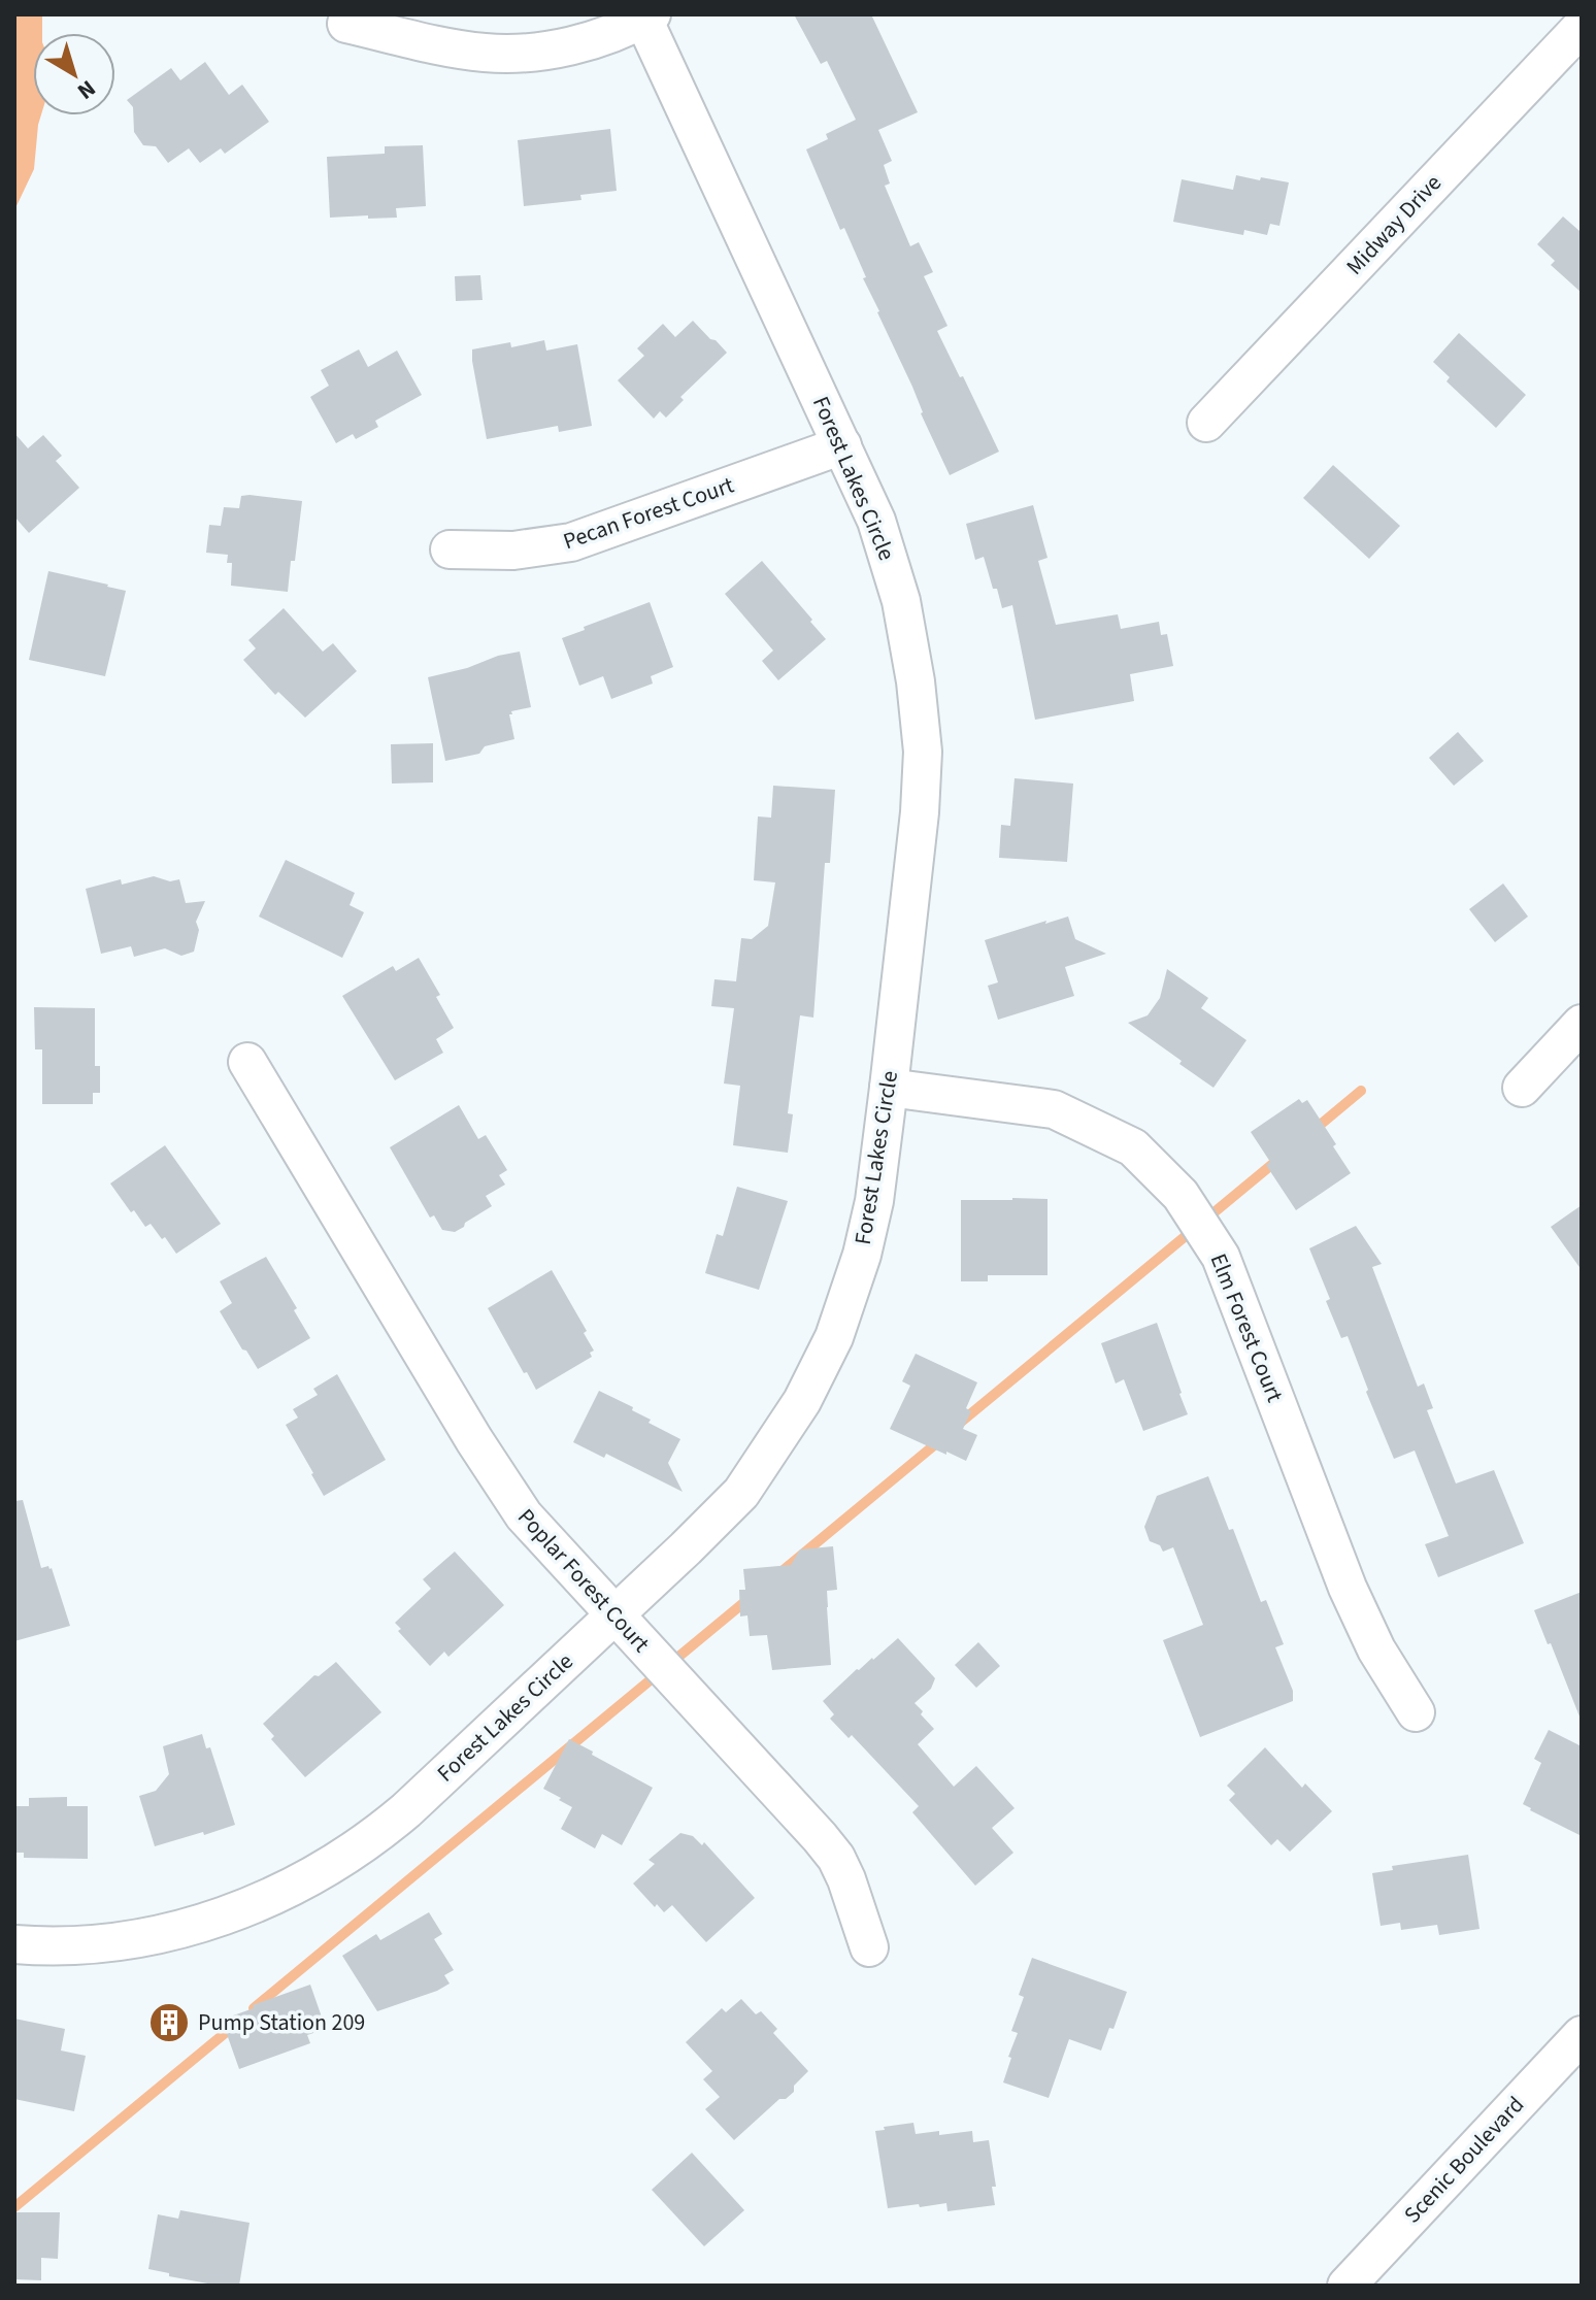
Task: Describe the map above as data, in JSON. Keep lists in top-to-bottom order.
{
  "streets": {
    "street": [
      "Midway Drive",
      "Forest Lakes Circle",
      "Pecan Forest Court",
      "Elm Forest Court",
      "Poplar Forest Court",
      "Scenic Boulevard"
    ]
  },
  "crossings": [
    ["Forest Lakes Circle", "Pecan Forest Court"],
    ["Forest Lakes Circle", "Elm Forest Court"],
    ["Forest Lakes Circle", "Poplar Forest Court"]
  ],
  "places": {
    "building": ["Pump Station 209"]
  },
  "north": "bottom right"
}
